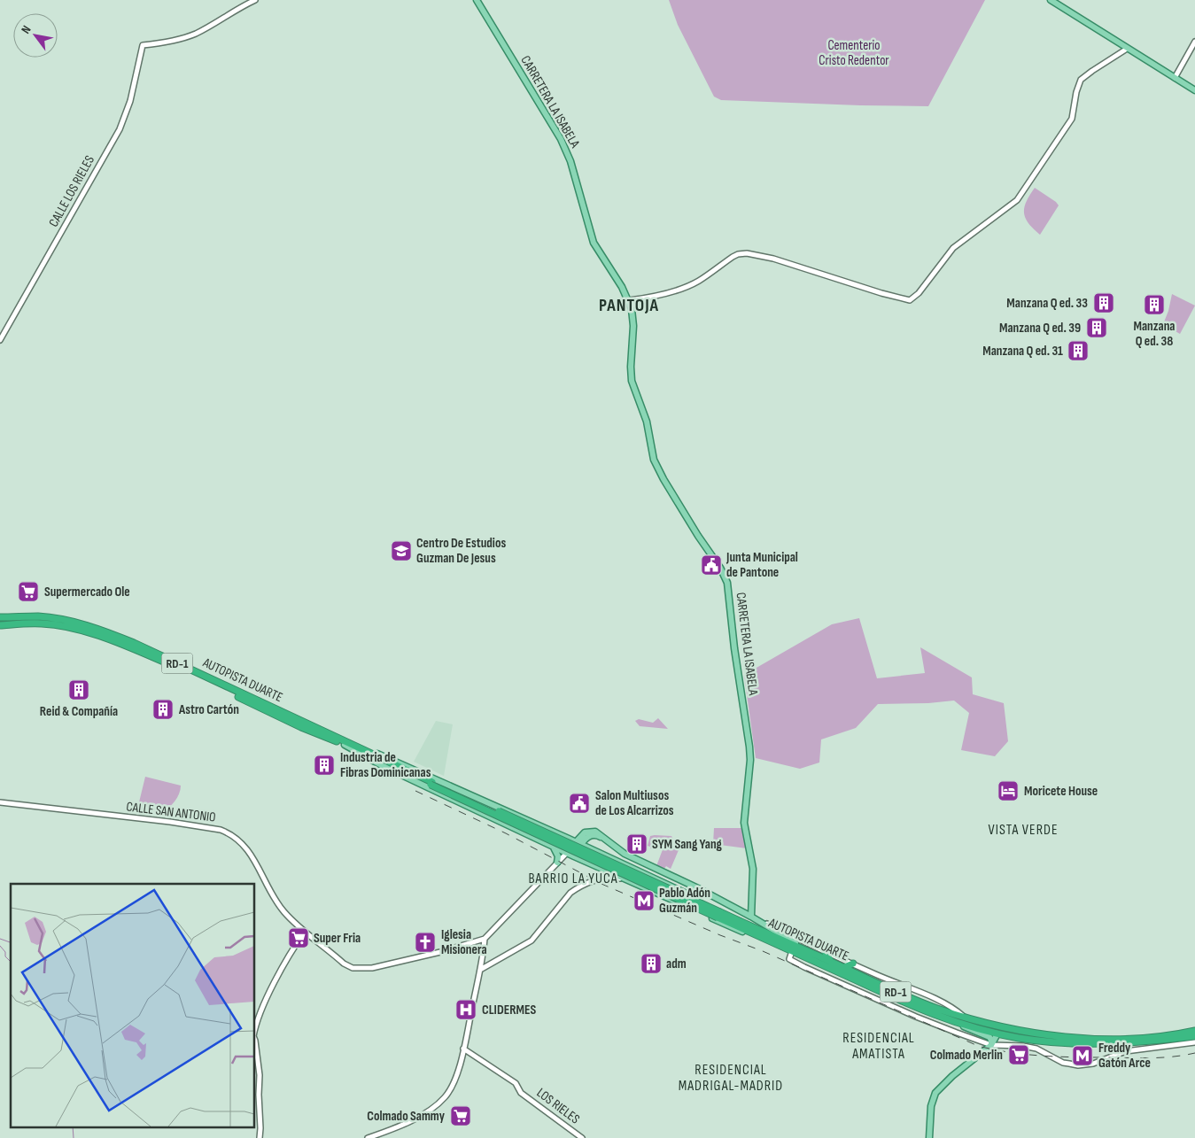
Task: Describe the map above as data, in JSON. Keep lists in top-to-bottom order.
{
  "streets": {
    "highway": ["RD-1", "AUTOPISTA DUARTE"],
    "main road": ["CARRETERA LA ISABELA"],
    "street": ["CALLE LOS RIELES", "CALLE SAN ANTONIO", "LOS RIELES"]
  },
  "crossings": [
    ["RD-1", "AUTOPISTA DUARTE"]
  ],
  "districts": [
    "PANTOJA",
    "VISTA VERDE",
    "BARRIO LA YUCA",
    "RESIDENCIAL AMATISTA",
    "RESIDENCIAL MADRIGAL-MADRID"
  ],
  "parks": ["Cementerio Cristo Redentor"],
  "places": {
    "building": [
      "Manzana Q ed. 33",
      "Manzana Q ed. 38",
      "Manzana Q ed. 39",
      "Manzana Q ed. 31",
      "Reid & Compañía",
      "Astro Cartón",
      "Industria de Fibras Dominicanas",
      "SYM Sang Yang",
      "adm"
    ],
    "school or university": ["Centro De Estudios Guzman De Jesus"],
    "public building": ["Junta Municipal de Pantone", "Salon Multiusos de Los Alcarrizos"],
    "supermarket": [
      "Supermercado Ole",
      "Super Fria",
      "Colmado Merlin",
      "Colmado Sammy"
    ],
    "hotel": ["Moricete House"],
    "metro station": ["Pablo Adón Guzmán", "Freddy Gatón Arce"],
    "church": ["Iglesia Misionera"],
    "hospital": ["CLIDERMES"]
  },
  "north": "top left"
}
